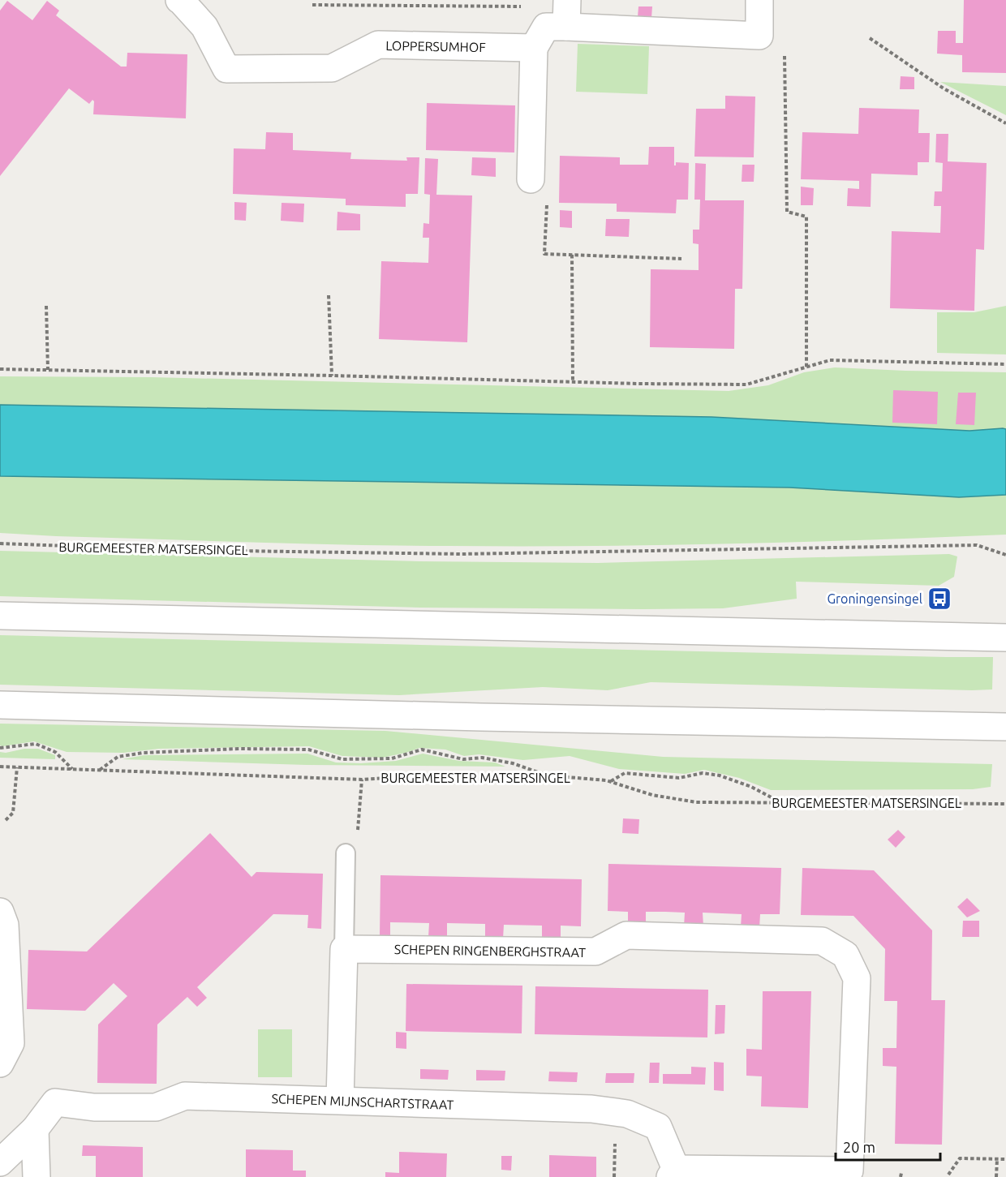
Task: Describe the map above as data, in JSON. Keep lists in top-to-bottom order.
{
  "streets": {
    "street": ["LOPPERSUMHOF", "SCHEPEN RINGENBERGHSTRAAT", "SCHEPEN MIJNSCHARTSTRAAT"],
    "path": ["BURGEMEESTER MATSERSINGEL"]
  },
  "crossings": [
    ["SCHEPEN RINGENBERGHSTRAAT", "SCHEPEN MIJNSCHARTSTRAAT"]
  ],
  "places": {
    "bus stop": ["Groningensingel"]
  },
  "scale_bar": "20 m"
}
